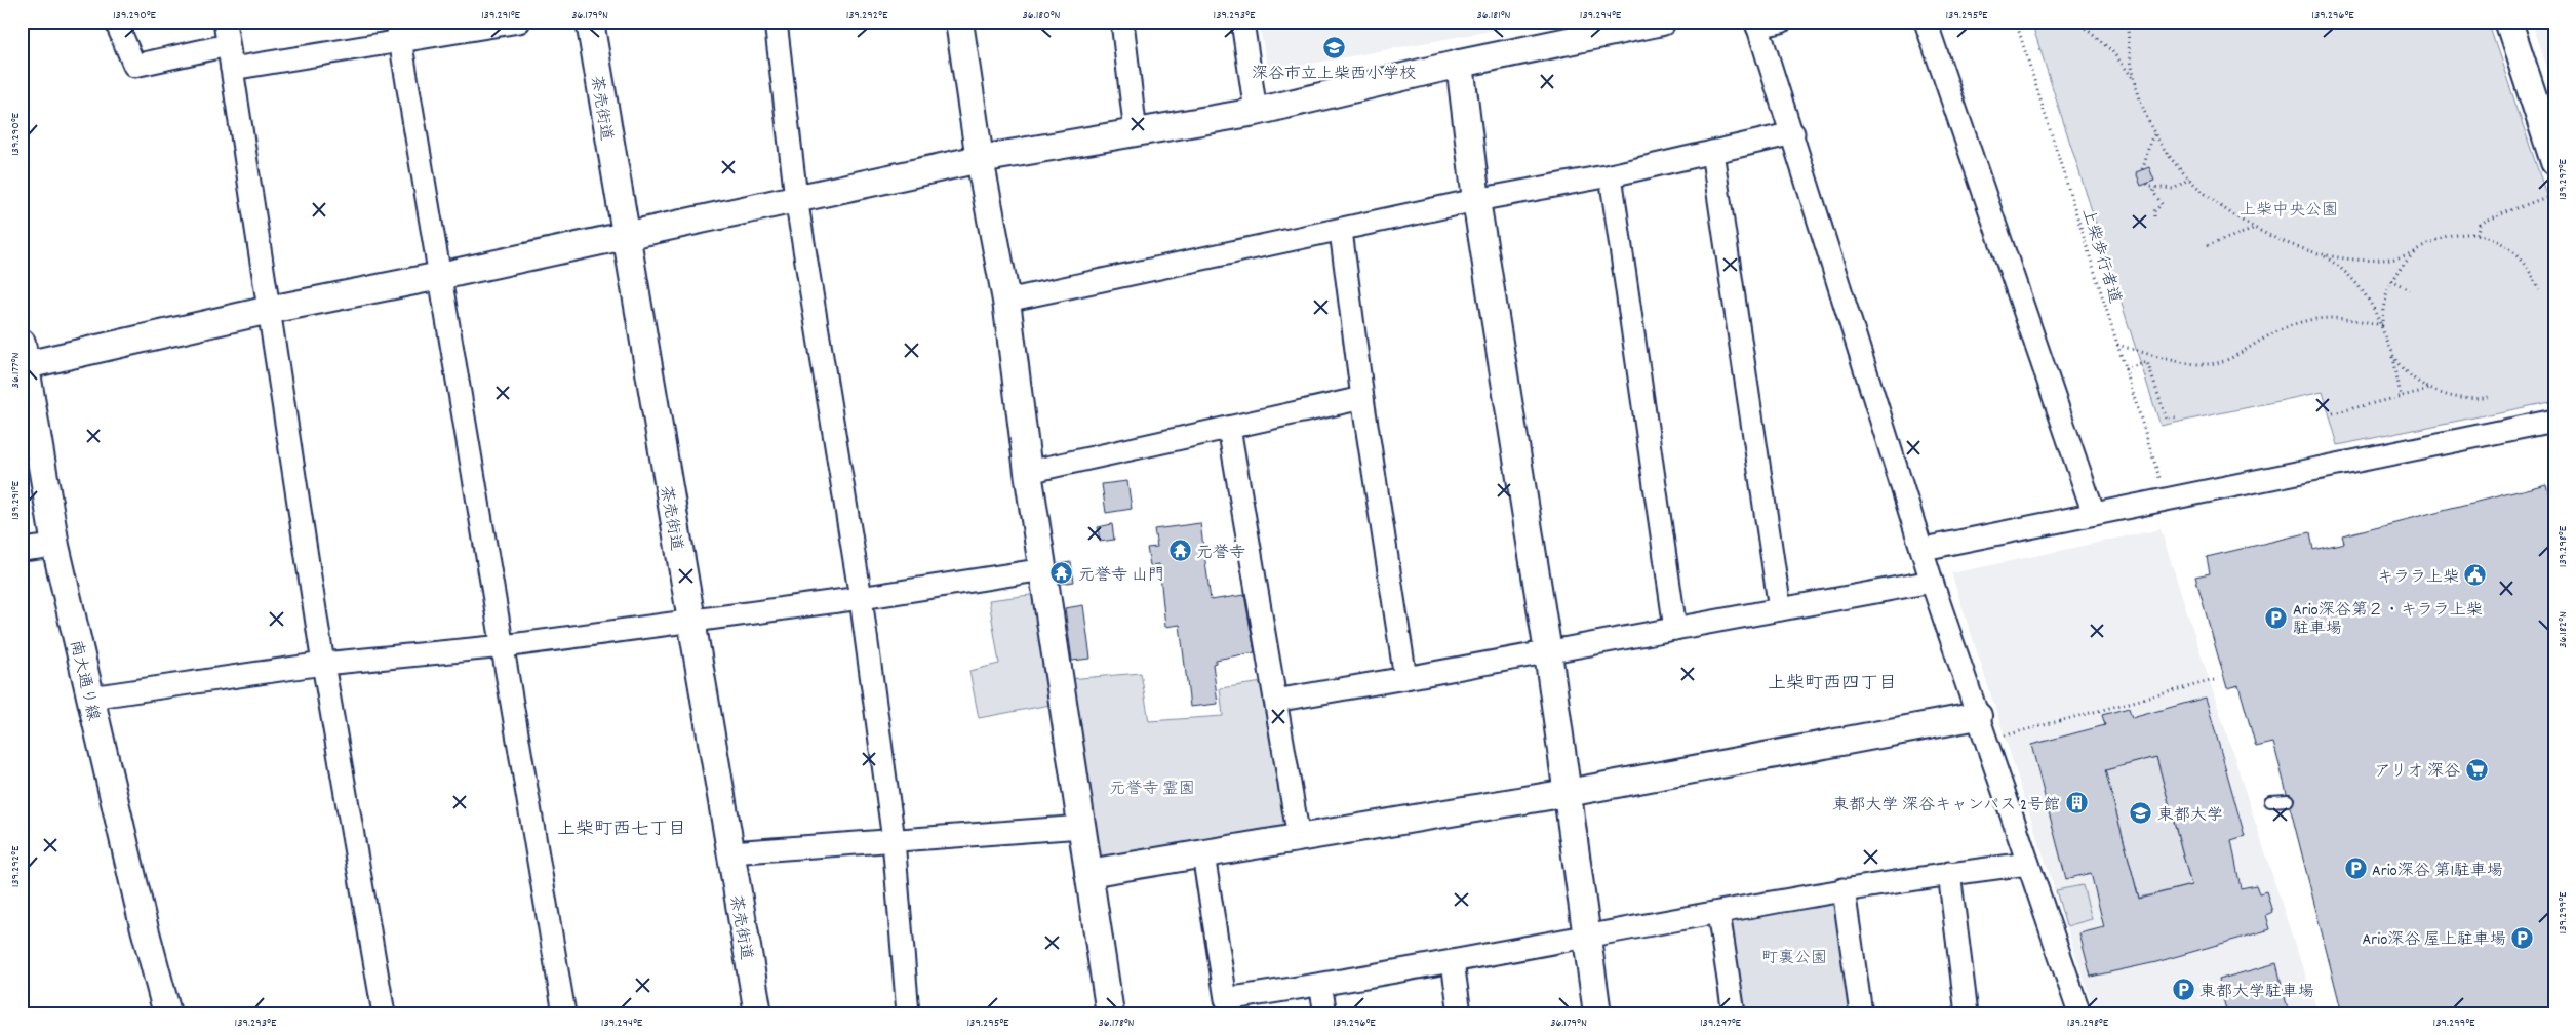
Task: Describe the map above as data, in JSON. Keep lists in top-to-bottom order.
{
  "streets": {
    "street": ["茶売街道", "南大通り線"],
    "path": ["上柴歩行者道"]
  },
  "districts": ["上柴町西四丁目", "上柴町西七丁目"],
  "parks": ["上柴中央公園", "元誉寺 霊園", "町裏公園"],
  "places": {
    "school or university": ["深谷市立上柴西小学校", "東都大学"],
    "temple": ["元誉寺", "元誉寺 山門"],
    "public building": ["キララ上柴"],
    "parking": [
      "Ario深谷第２・キララ上柴 駐車場",
      "Ario深谷 第1駐車場",
      "Ario深谷 屋上駐車場",
      "東都大学駐車場"
    ],
    "supermarket": ["アリオ 深谷"],
    "building": ["東都大学 深谷キャンパス 2号館"]
  },
  "coordinates": [
    "139.290°E",
    "139.291°E",
    "36.179°N",
    "139.292°E",
    "36.180°N",
    "139.293°E",
    "36.181°N",
    "139.294°E",
    "139.295°E",
    "139.296°E",
    "139.297°E",
    "36.177°N",
    "139.298°E",
    "36.182°N",
    "139.299°E",
    "36.178°N"
  ]
}
